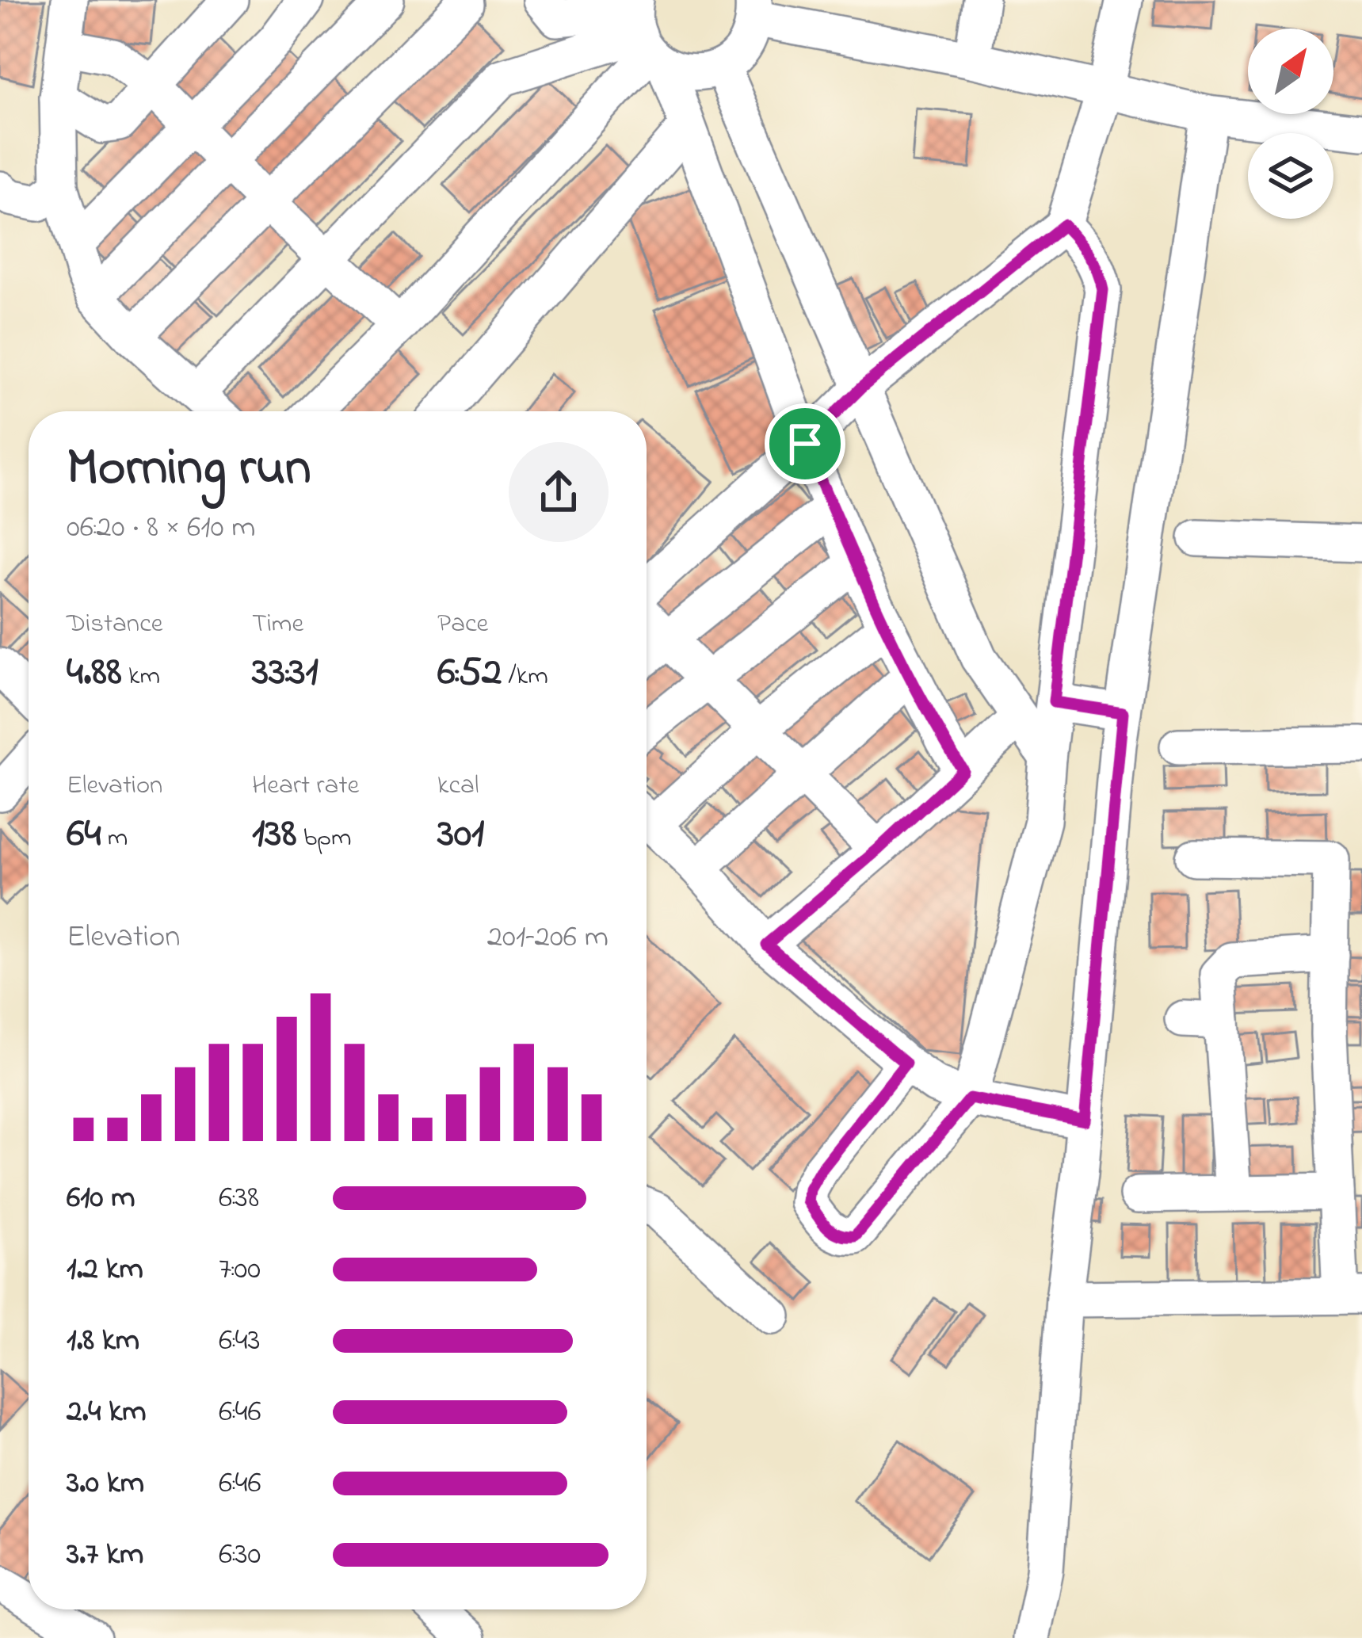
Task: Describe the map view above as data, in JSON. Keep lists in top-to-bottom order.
{
  "north": "top right",
  "page": {
    "heading": ["Morning run", "06:20 · 8 × 610 m"],
    "stats": [
      ["Distance", "4.88 km"],
      ["Time", "33:31"],
      ["Pace", "6:52 /km"],
      ["Elevation", "64 m"],
      ["Heart rate", "138 bpm"],
      ["kcal", "301"]
    ],
    "chart": ["Elevation", "201–206 m"],
    "list": [
      {
        "name": "610 m",
        "note": "6:38"
      },
      {
        "name": "1.2 km",
        "note": "7:00"
      },
      {
        "name": "1.8 km",
        "note": "6:43"
      },
      {
        "name": "2.4 km",
        "note": "6:46"
      },
      {
        "name": "3.0 km",
        "note": "6:46"
      },
      {
        "name": "3.7 km",
        "note": "6:30"
      }
    ]
  }
}
